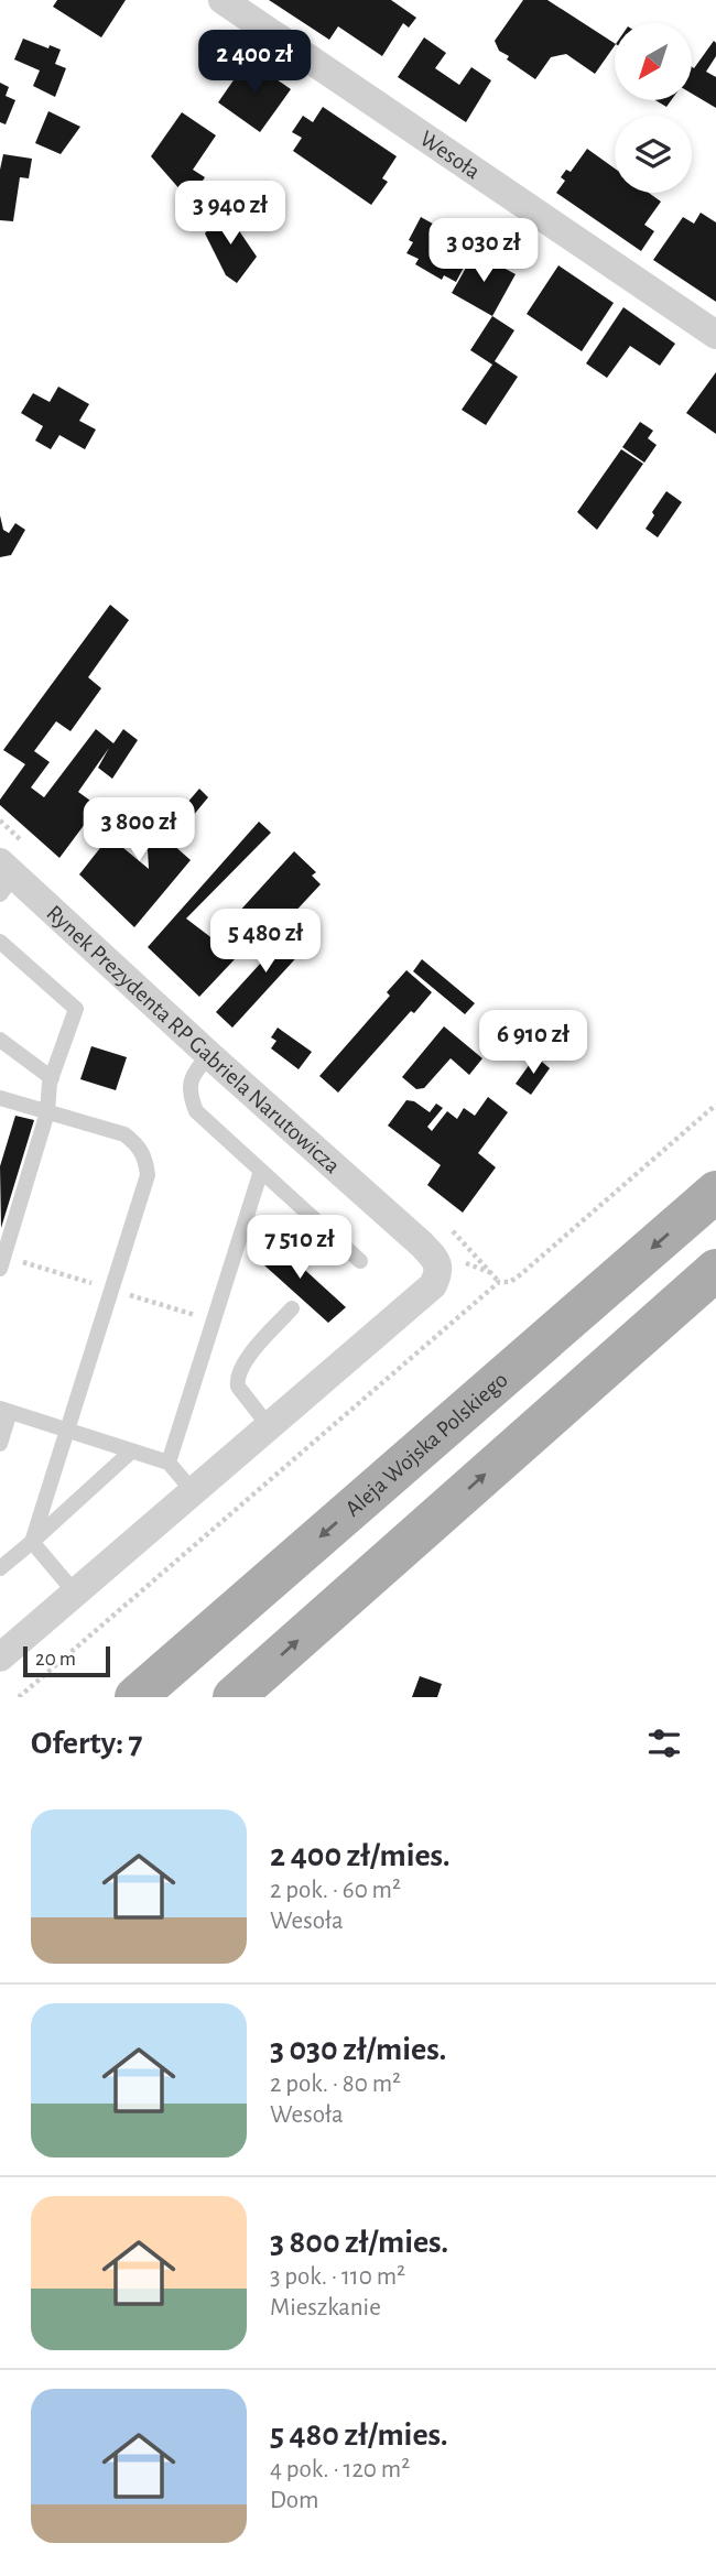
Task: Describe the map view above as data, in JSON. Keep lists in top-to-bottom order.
{
  "streets": {
    "main road": ["Aleja Wojska Polskiego"],
    "street": ["Wesoła", "Rynek Prezydenta RP Gabriela Narutowicza"]
  },
  "scale_bar": "20 m",
  "north": "bottom left",
  "page": {
    "price": [
      "2 400 zł",
      "3 940 zł",
      "3 030 zł",
      "3 800 zł",
      "5 480 zł",
      "6 910 zł",
      "7 510 zł"
    ],
    "scale": "20 m",
    "heading": "Oferty: 7",
    "list": [
      {
        "name": "2 400 zł/mies.",
        "note": "2 pok. · 60 m² · Wesoła"
      },
      {
        "name": "3 030 zł/mies.",
        "note": "2 pok. · 80 m² · Wesoła"
      },
      {
        "name": "3 800 zł/mies.",
        "note": "3 pok. · 110 m² · Mieszkanie"
      },
      {
        "name": "5 480 zł/mies.",
        "note": "4 pok. · 120 m² · Dom"
      }
    ]
  }
}
